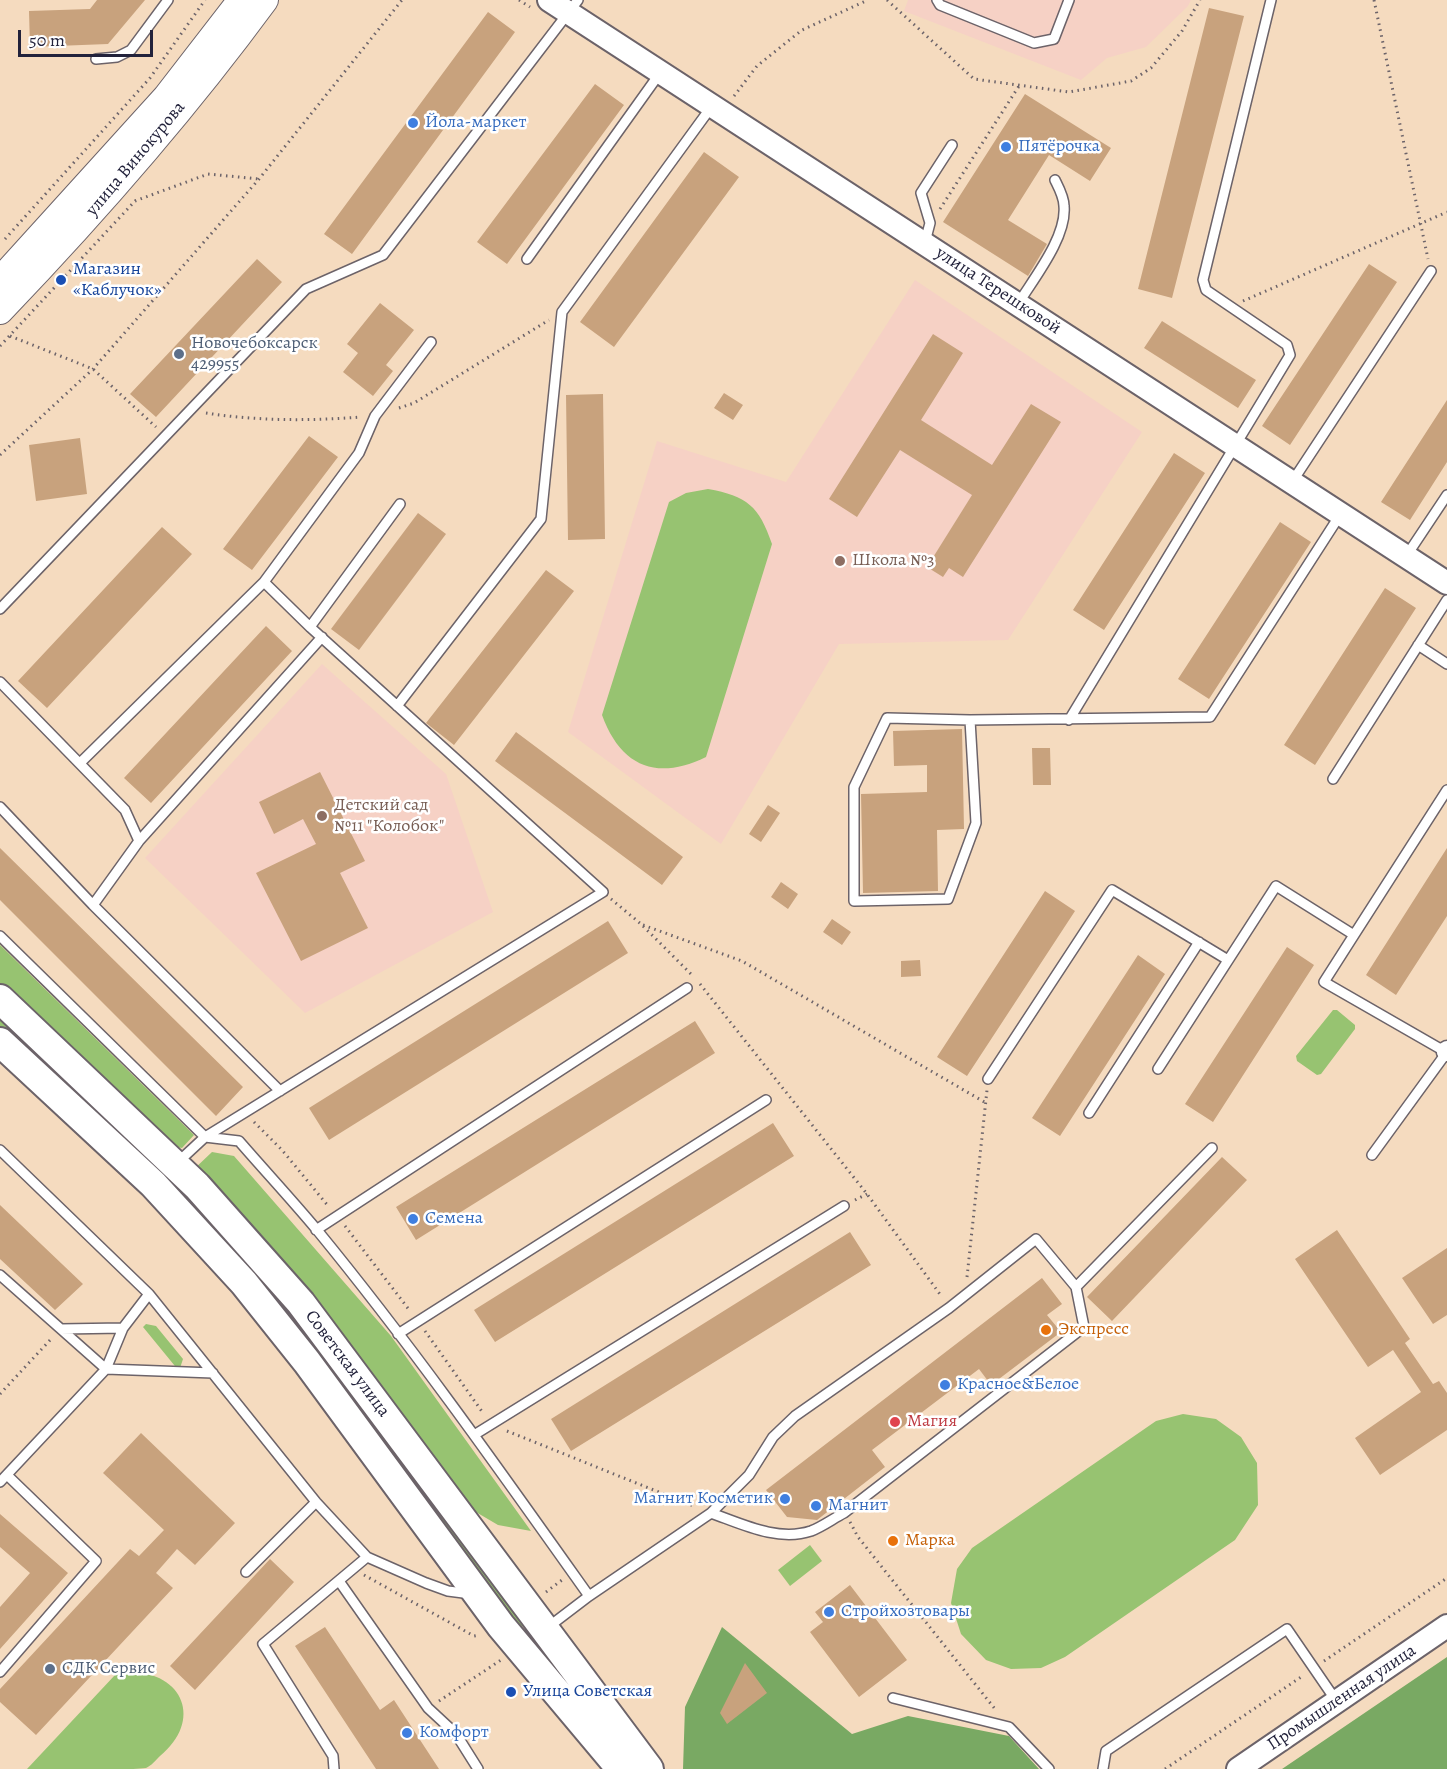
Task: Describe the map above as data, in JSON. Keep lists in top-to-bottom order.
{
  "streets": {
    "main road": ["улица Винокурова", "Советская улица"],
    "street": ["улица Терешковой", "Промышленная улица"]
  },
  "places": [
    "Йола-маркет",
    "Пятёрочка",
    "Магазин «Каблучок»",
    "Новочебоксарск 429955",
    "Школа №3",
    "Детский сад №11 \"Колобок\"",
    "Семена",
    "Экспресс",
    "Красное&Белое",
    "Магия",
    "Магнит Косметик",
    "Магнит",
    "Марка",
    "Стройхозтовары",
    "СДК Сервис",
    "Улица Советская",
    "Комфорт"
  ],
  "scale_bar": "50 m"
}
